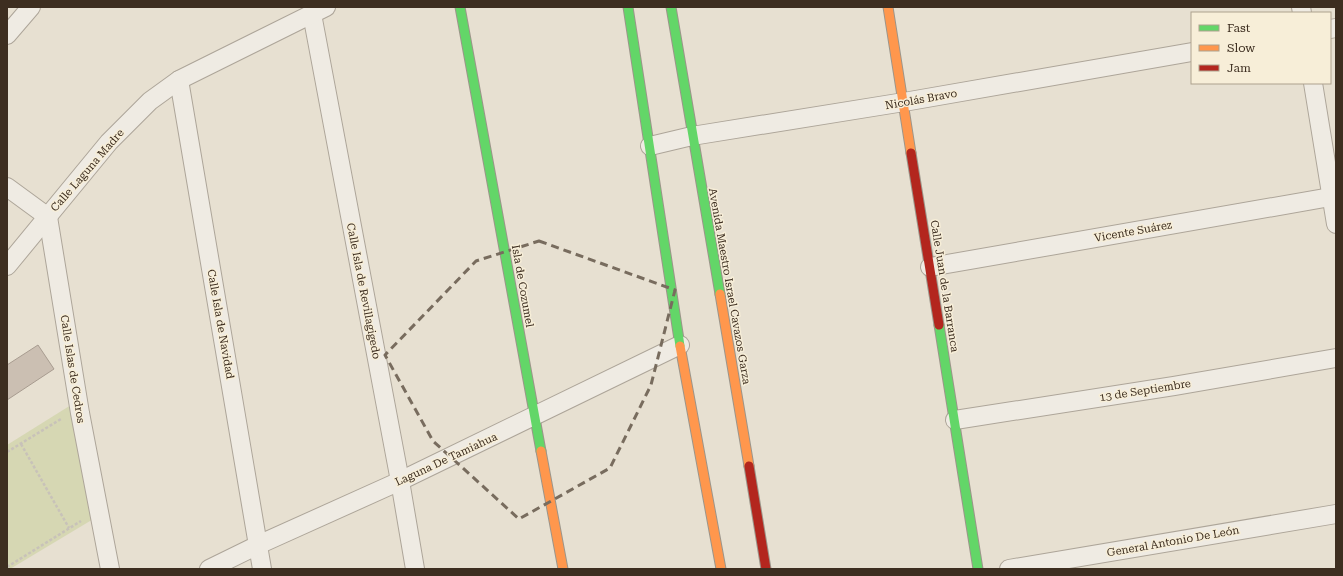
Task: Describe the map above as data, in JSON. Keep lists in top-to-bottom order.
{
  "streets": {
    "street": [
      "Nicolás Bravo",
      "Calle Laguna Madre",
      "Vicente Suárez",
      "Isla de Cozumel",
      "Avenida Maestro Israel Cavazos Garza",
      "Calle Juan de la Barranca",
      "Calle Isla de Revillagigedo",
      "Calle Isla de Navidad",
      "Calle Islas de Cedros",
      "13 de Septiembre",
      "Laguna De Tamiahua",
      "General Antonio De León"
    ]
  },
  "crossings": [
    ["Nicolás Bravo", "Avenida Maestro Israel Cavazos Garza"],
    ["Nicolás Bravo", "Calle Juan de la Barranca"],
    ["Calle Laguna Madre", "Calle Isla de Revillagigedo"],
    ["Calle Laguna Madre", "Calle Isla de Navidad"],
    ["Calle Laguna Madre", "Calle Islas de Cedros"],
    ["Vicente Suárez", "Calle Juan de la Barranca"],
    ["Isla de Cozumel", "Laguna De Tamiahua"],
    ["Calle Juan de la Barranca", "13 de Septiembre"],
    ["Calle Isla de Revillagigedo", "Laguna De Tamiahua"],
    ["Calle Isla de Navidad", "Laguna De Tamiahua"]
  ],
  "legend": ["Fast", "Slow", "Jam"]
}
